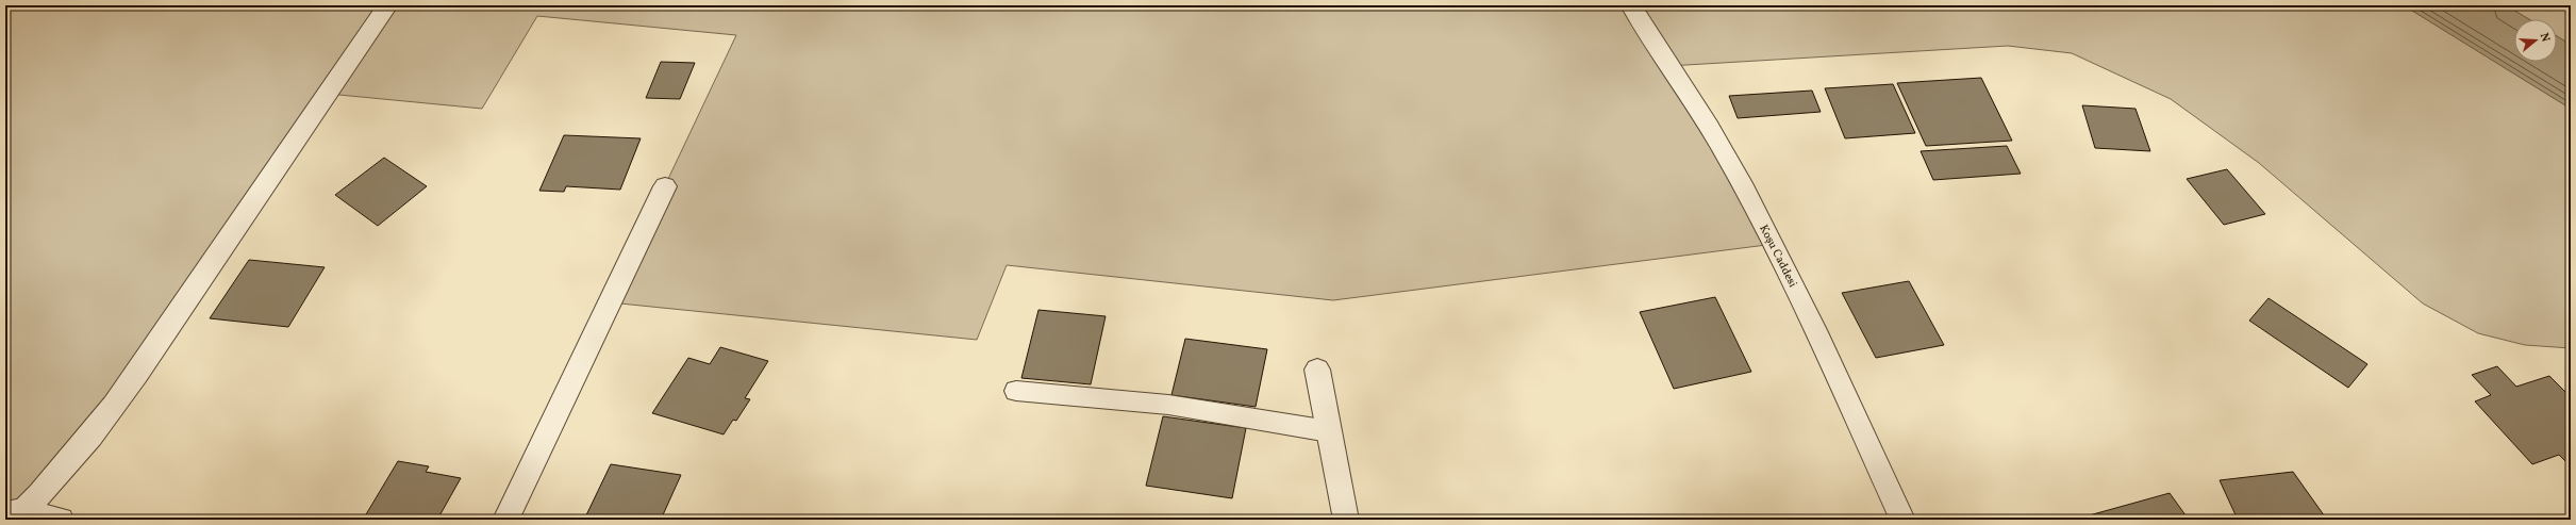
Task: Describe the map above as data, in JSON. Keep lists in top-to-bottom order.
{
  "streets": {
    "street": ["Koşu Caddesi"]
  },
  "north": "right"
}
